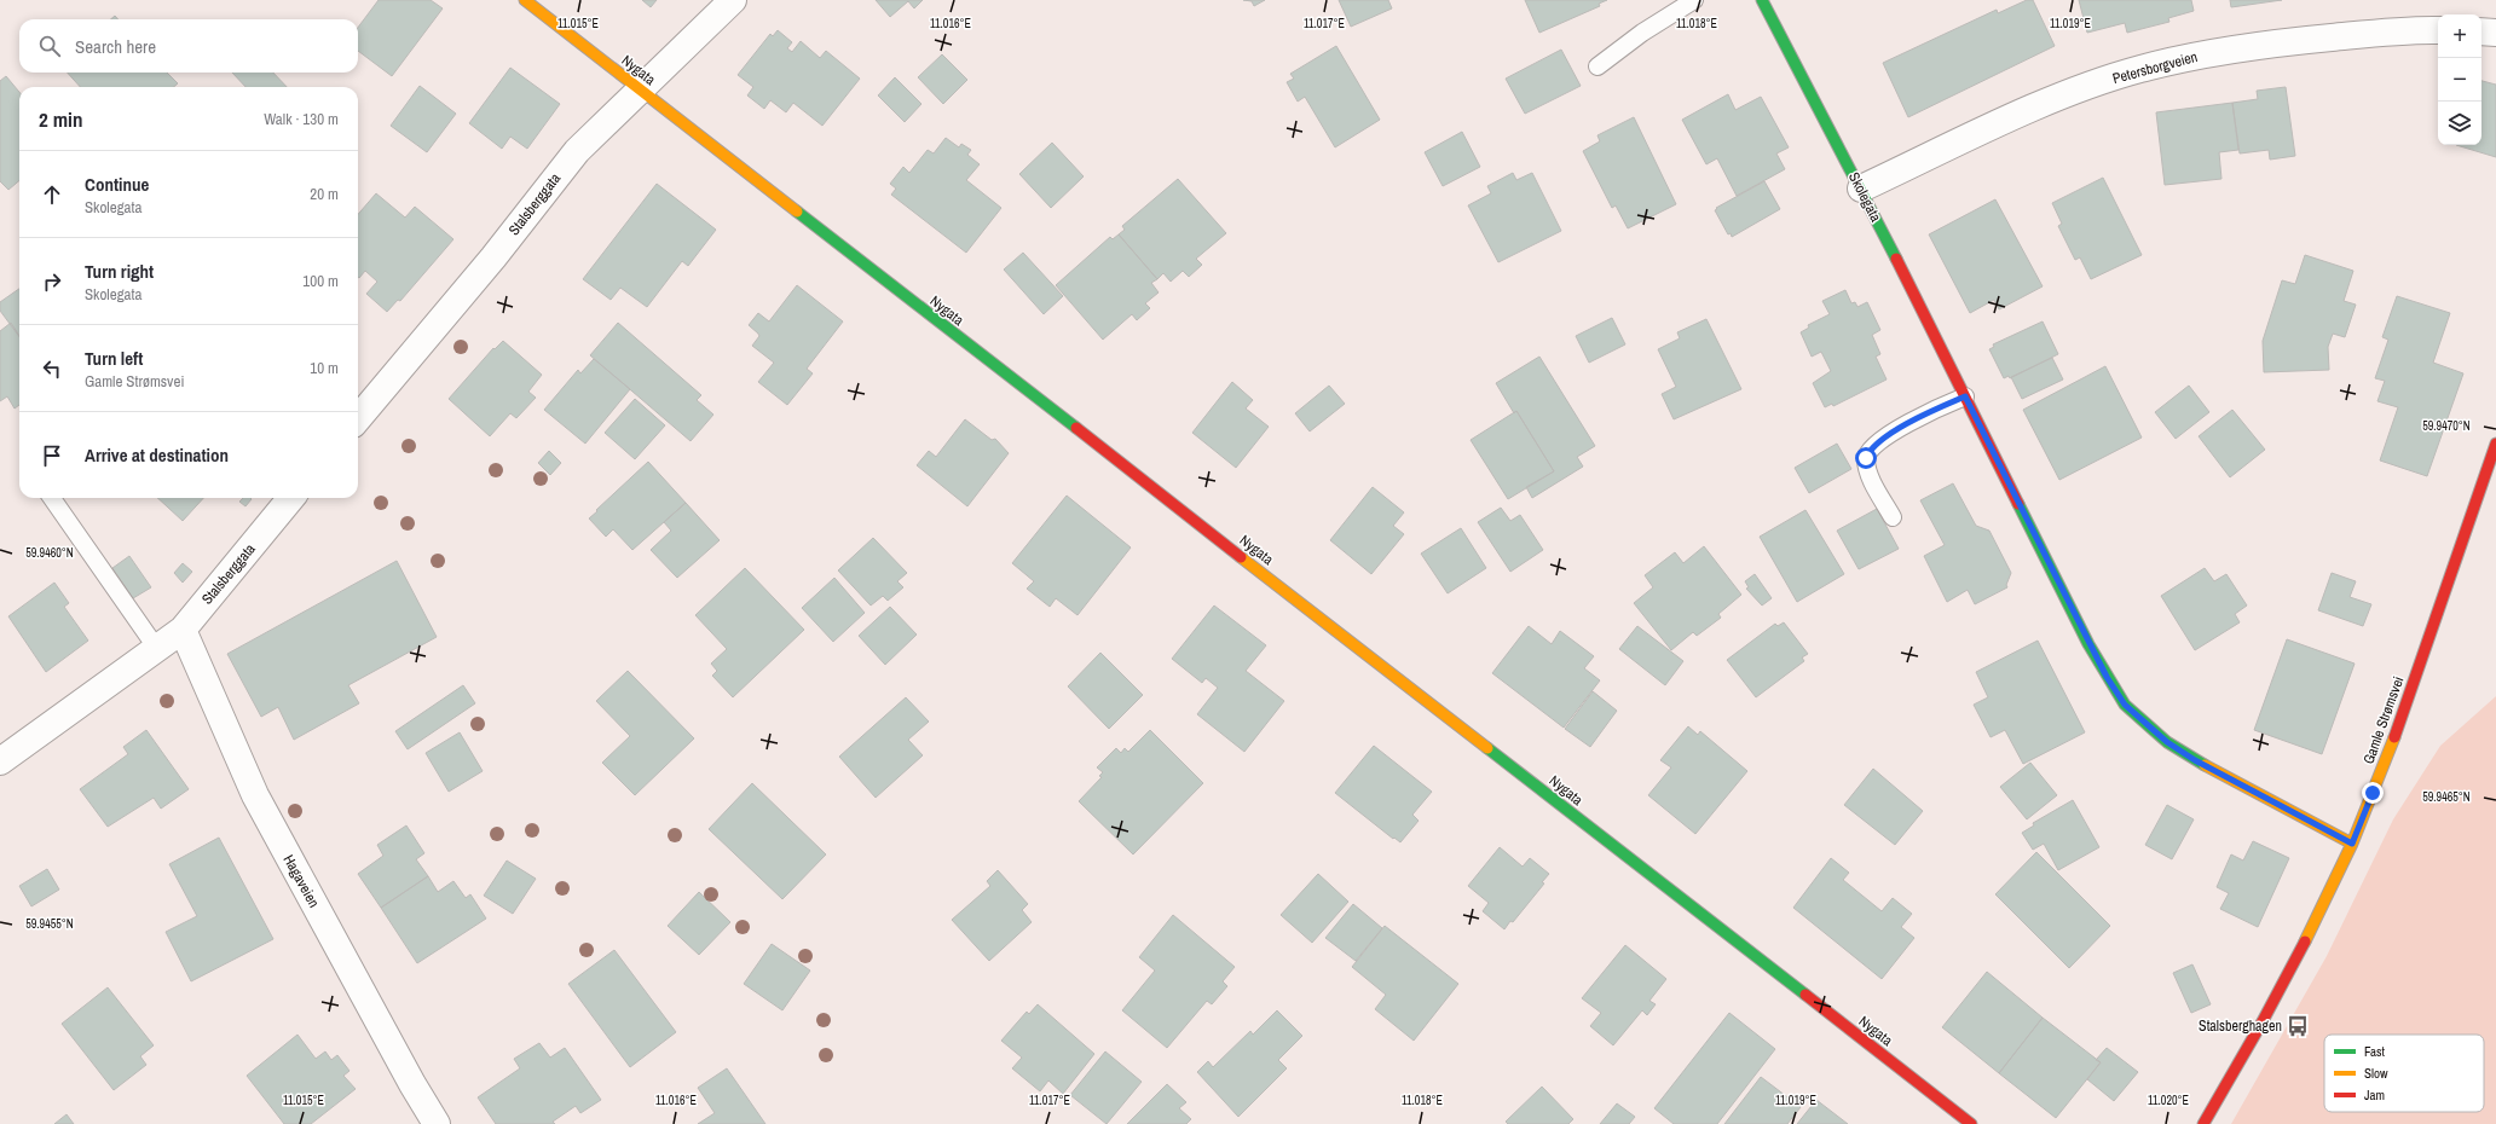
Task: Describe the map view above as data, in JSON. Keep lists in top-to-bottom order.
{
  "streets": {
    "main road": ["Nygata", "Skolegata", "Gamle Strømsvei"],
    "street": ["Petersborgveien", "Stalsberggata", "Hagaveien"]
  },
  "crossings": [
    ["Petersborgveien", "Skolegata"],
    ["Nygata", "Stalsberggata"],
    ["Skolegata", "Gamle Strømsvei"],
    ["Stalsberggata", "Hagaveien"]
  ],
  "places": {
    "bus stop": ["Stalsberghagen"]
  },
  "legend": ["Fast", "Slow", "Jam"],
  "page": {
    "map_buttons": ["+", "−"],
    "search": "Search here",
    "heading": ["2 min", "Walk · 130 m"],
    "list": [
      ["Continue", "Skolegata", "20 m"],
      ["Turn right", "Skolegata", "100 m"],
      ["Turn left", "Gamle Strømsvei", "10 m"],
      "Arrive at destination"
    ]
  },
  "coordinates": [
    "11.015°E",
    "11.016°E",
    "11.017°E",
    "11.018°E",
    "11.019°E",
    "59.9470°N",
    "59.9460°N",
    "59.9465°N",
    "59.9455°N",
    "11.020°E"
  ]
}
